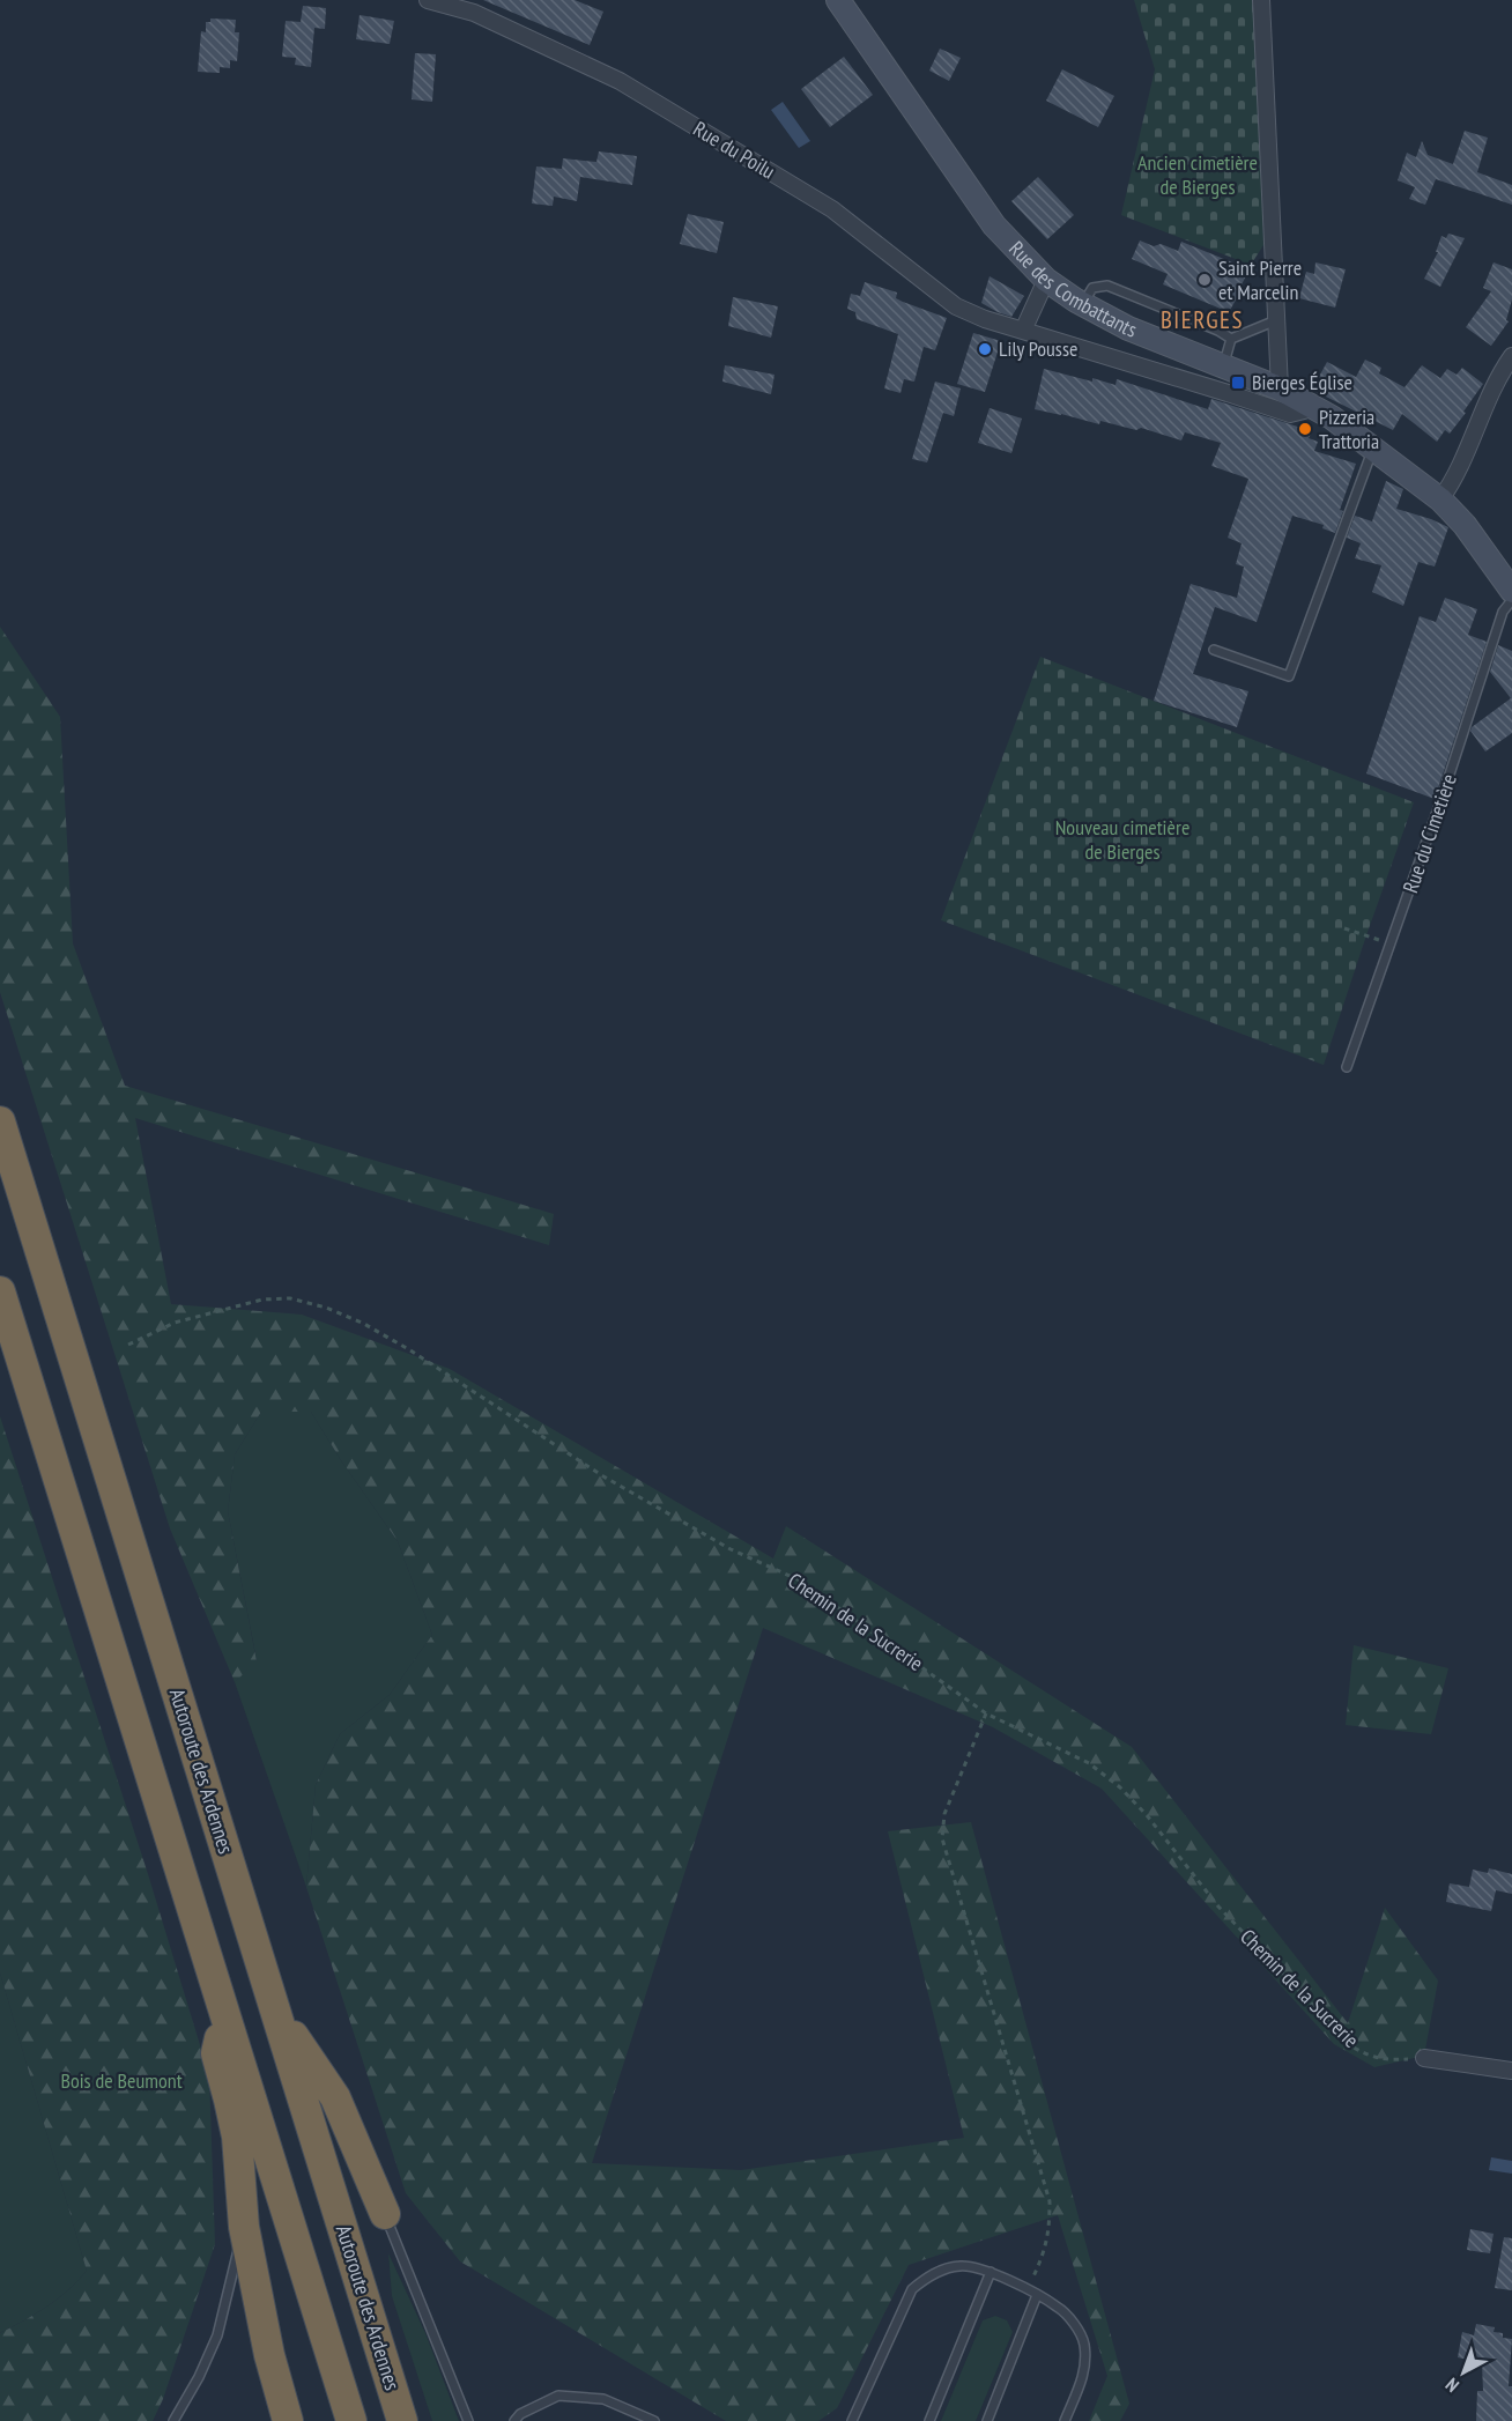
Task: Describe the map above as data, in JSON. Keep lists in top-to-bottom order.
{
  "streets": {
    "highway": ["Autoroute des Ardennes"],
    "street": ["Rue du Poilu", "Rue des Combattants"],
    "lane": ["Rue du Cimetière"],
    "path": ["Chemin de la Sucrerie"]
  },
  "crossings": [
    ["Rue du Poilu", "Rue des Combattants"]
  ],
  "districts": ["BIERGES"],
  "parks": ["Ancien cimetière de Bierges", "Nouveau cimetière de Bierges", "Bois de Beumont"],
  "places": {
    "other": ["Saint Pierre et Marcelin", "Lily Pousse", "Pizzeria Trattoria"],
    "transit": ["Bierges Église"]
  },
  "north": "bottom left"
}
